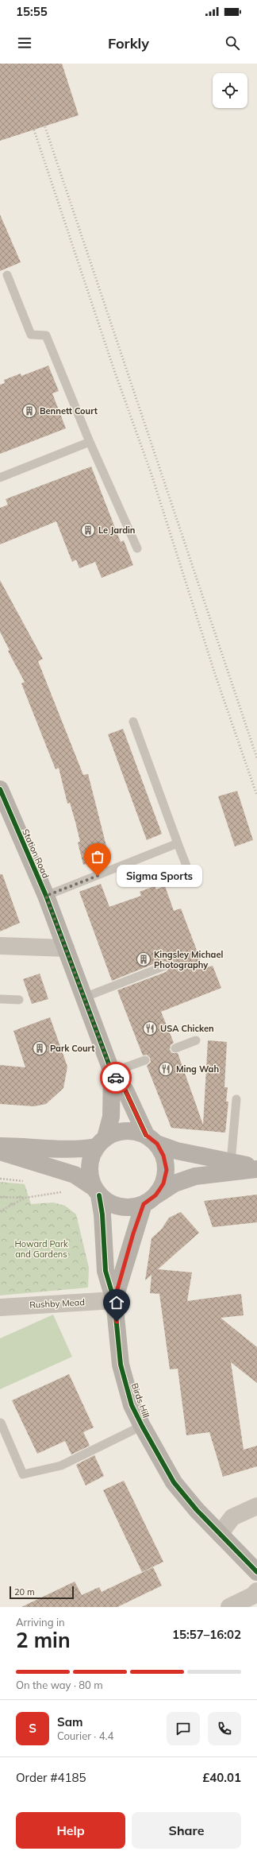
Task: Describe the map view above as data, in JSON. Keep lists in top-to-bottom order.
{
  "streets": {
    "street": ["Station Road", "Rushby Mead", "Birds Hill"]
  },
  "crossings": [
    ["Station Road", "Birds Hill"],
    ["Rushby Mead", "Birds Hill"]
  ],
  "parks": ["Howard Park and Gardens"],
  "places": {
    "building": [
      "Bennett Court",
      "Le Jardin",
      "Kingsley Michael Photography",
      "Park Court"
    ],
    "other": ["Sigma Sports"],
    "restaurant": ["USA Chicken", "Ming Wah"]
  },
  "scale_bar": "20 m",
  "page": {
    "status": "15:55",
    "header": "Forkly",
    "bubble": "Sigma Sports",
    "scale": "20 m",
    "heading": ["2 min", "Arriving in", "15:57–16:02"],
    "panel": [
      "Sam",
      "Courier · 4.4",
      "Order #4185",
      "£40.01"
    ],
    "bar": "On the way · 80 m",
    "round": "S",
    "buttons": ["Help", "Share"]
  }
}
